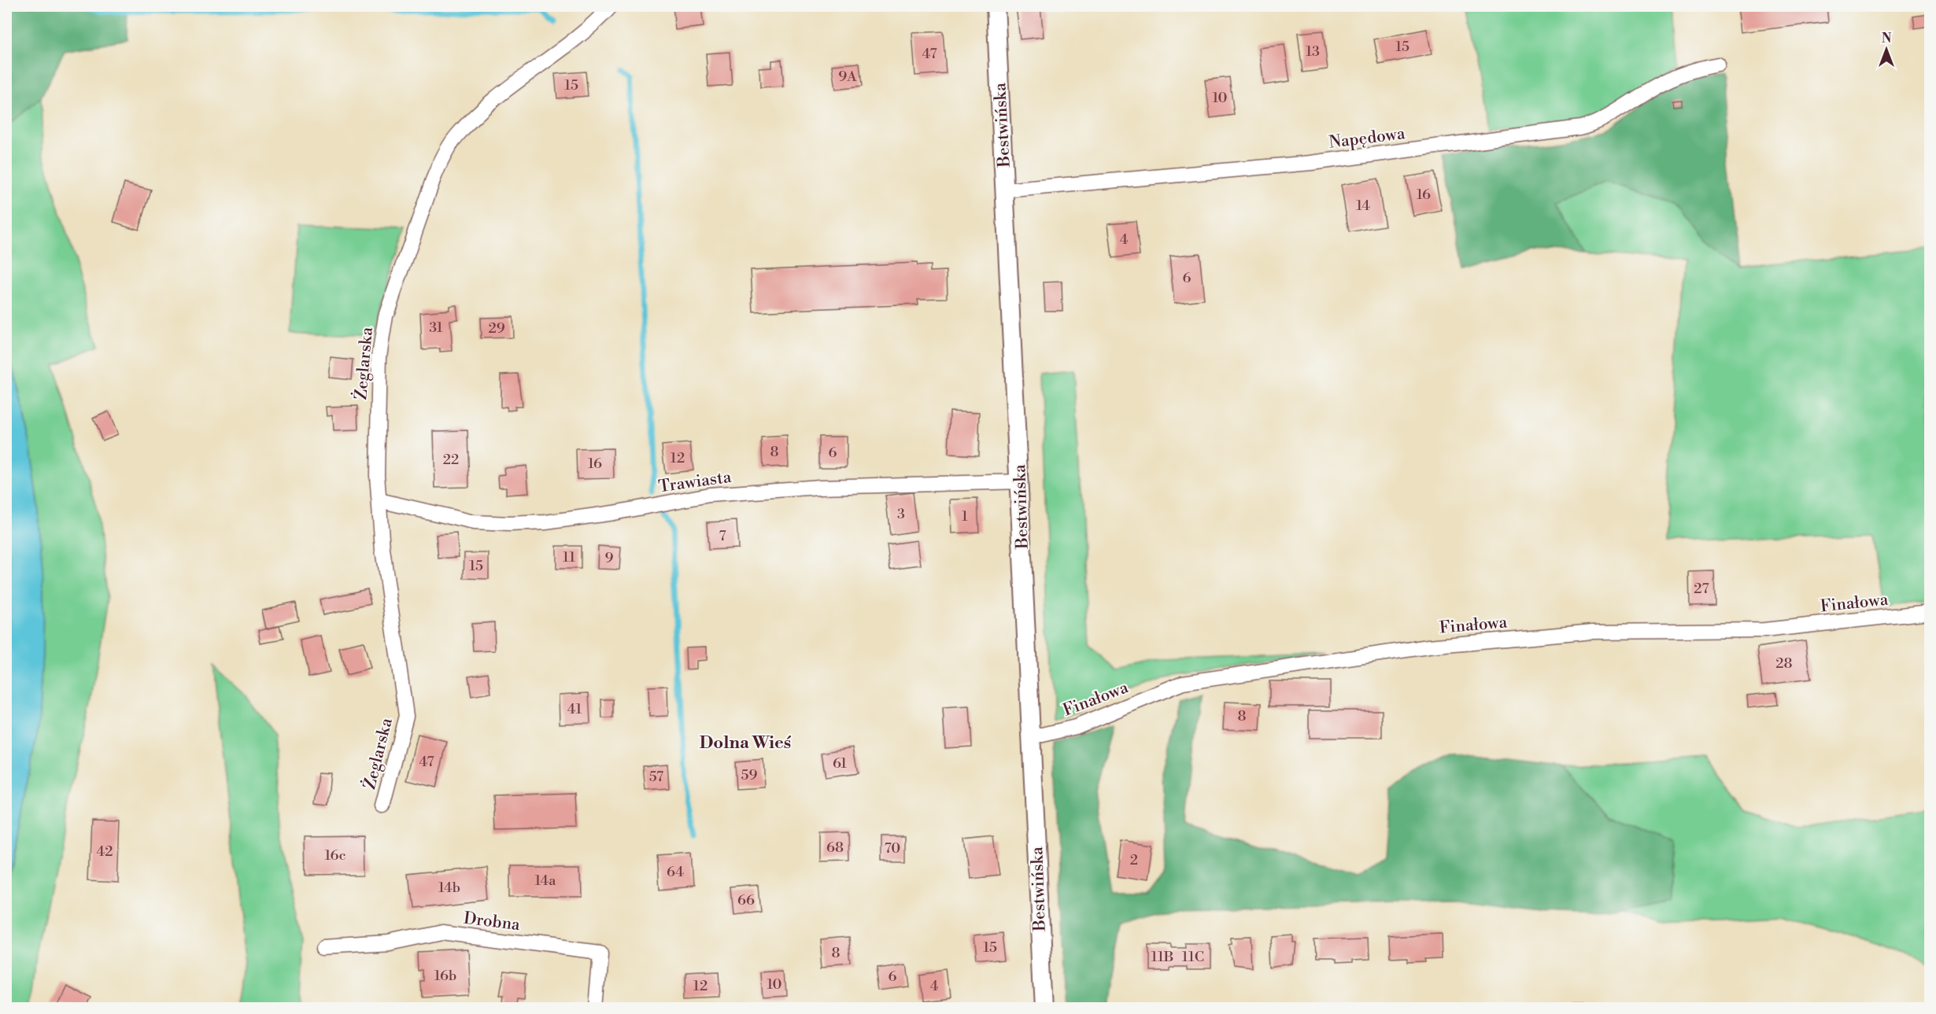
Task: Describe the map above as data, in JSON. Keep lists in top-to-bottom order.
{
  "streets": {
    "street": [
      "Bestwińska",
      "Napędowa",
      "Żeglarska",
      "Trawiasta",
      "Finałowa",
      "Drobna"
    ]
  },
  "crossings": [
    ["Bestwińska", "Napędowa"],
    ["Bestwińska", "Trawiasta"],
    ["Bestwińska", "Finałowa"],
    ["Żeglarska", "Trawiasta"]
  ],
  "districts": ["Dolna Wieś"],
  "house_numbers": [
    "15",
    "13",
    "47",
    "9A",
    "15",
    "10",
    "16",
    "14",
    "4",
    "6",
    "31",
    "29",
    "8",
    "6",
    "12",
    "22",
    "16",
    "3",
    "1",
    "7",
    "11",
    "9",
    "15",
    "27",
    "28",
    "41",
    "8",
    "47",
    "61",
    "59",
    "57",
    "68",
    "70",
    "42",
    "16c",
    "2",
    "64",
    "14a",
    "14b",
    "66",
    "15",
    "8",
    "11B",
    "11C",
    "16b",
    "6",
    "10",
    "12",
    "4"
  ],
  "north": "top"
}
